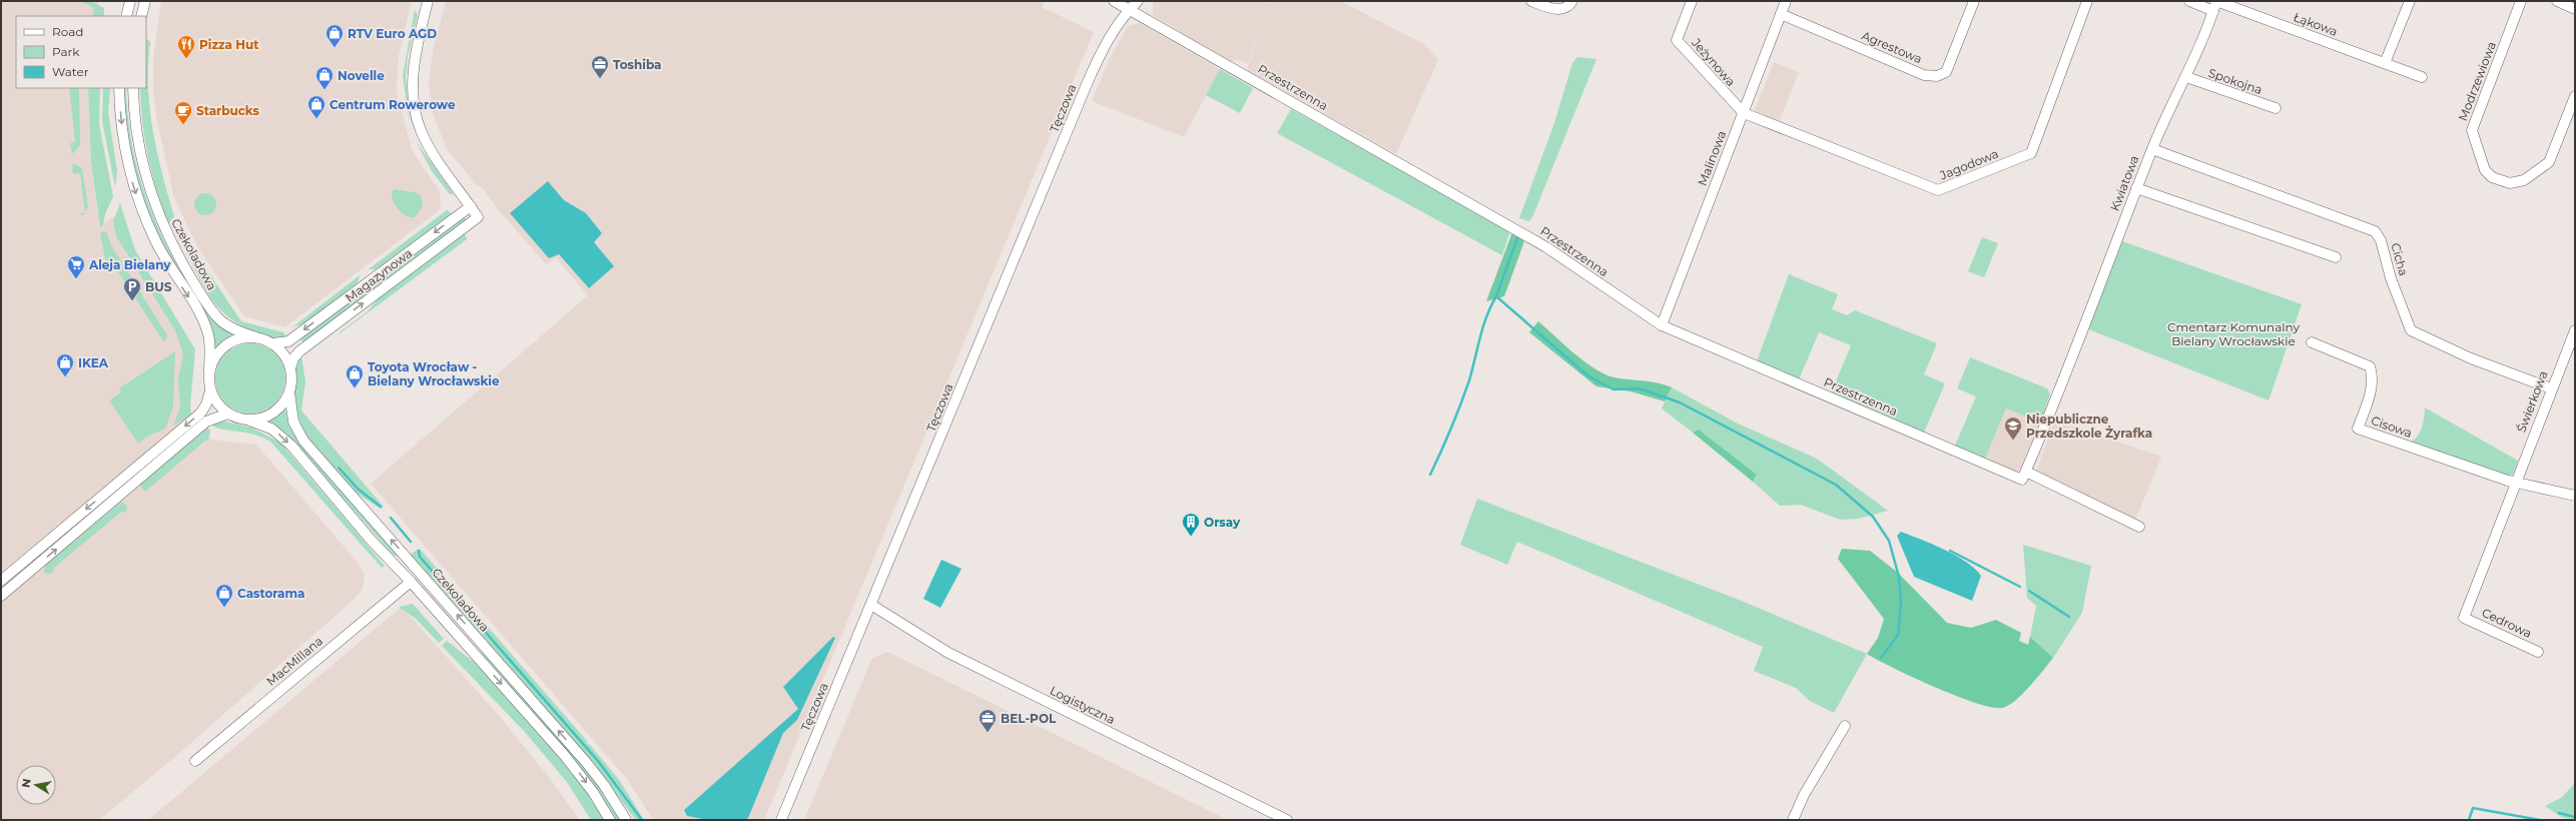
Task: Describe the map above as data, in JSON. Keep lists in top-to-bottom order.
{
  "streets": {
    "street": [
      "Łąkowa",
      "Agrestowa",
      "Jeżynowa",
      "Spokojna",
      "Modrzewiowa",
      "Przestrzenna",
      "Tęczowa",
      "Malinowa",
      "Jagodowa",
      "Kwiatowa",
      "Czekoladowa",
      "Cicha",
      "Magazynowa",
      "Świerkowa",
      "Cisowa",
      "Cedrowa",
      "MacMillana",
      "Logistyczna"
    ]
  },
  "crossings": [
    ["Łąkowa", "Kwiatowa"],
    ["Agrestowa", "Malinowa"],
    ["Jeżynowa", "Malinowa"],
    ["Jeżynowa", "Jagodowa"],
    ["Spokojna", "Kwiatowa"],
    ["Przestrzenna", "Tęczowa"],
    ["Przestrzenna", "Malinowa"],
    ["Przestrzenna", "Kwiatowa"],
    ["Tęczowa", "Logistyczna"],
    ["Malinowa", "Jagodowa"],
    ["Kwiatowa", "Cicha"],
    ["Czekoladowa", "Magazynowa"],
    ["Cicha", "Świerkowa"],
    ["Świerkowa", "Cisowa"],
    ["Świerkowa", "Cedrowa"]
  ],
  "parks": ["Cmentarz Komunalny Bielany Wrocławskie"],
  "places": {
    "shop": [
      "RTV Euro AGD",
      "Novelle",
      "Centrum Rowerowe",
      "IKEA",
      "Toyota Wrocław - Bielany Wrocławskie",
      "Castorama"
    ],
    "restaurant": ["Pizza Hut"],
    "office": ["Toshiba", "BEL-POL"],
    "cafe": ["Starbucks"],
    "supermarket": ["Aleja Bielany"],
    "parking": ["BUS"],
    "school or university": ["Niepubliczne Przedszkole Żyrafka"],
    "building": ["Orsay"]
  },
  "legend": ["Road", "Park", "Water"],
  "north": "left"
}
